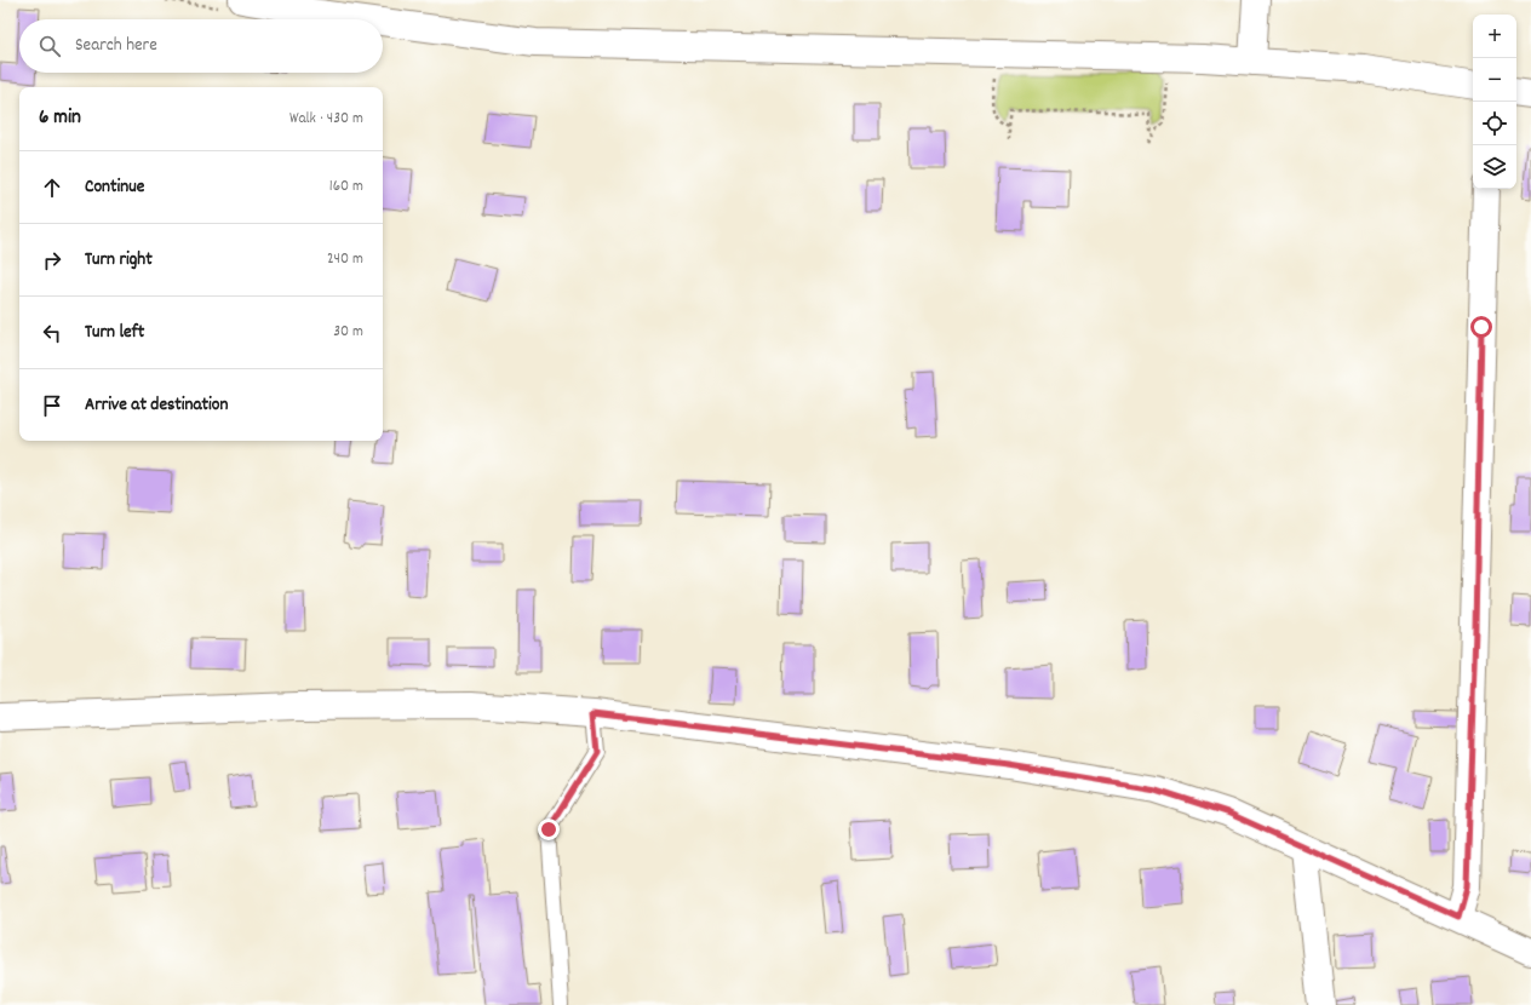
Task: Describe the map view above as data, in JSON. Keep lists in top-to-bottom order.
{
  "page": {
    "map_buttons": ["+", "−"],
    "search": "Search here",
    "heading": ["6 min", "Walk · 430 m"],
    "list": [
      ["Continue", "160 m"],
      ["Turn right", "240 m"],
      ["Turn left", "30 m"],
      "Arrive at destination"
    ]
  }
}
